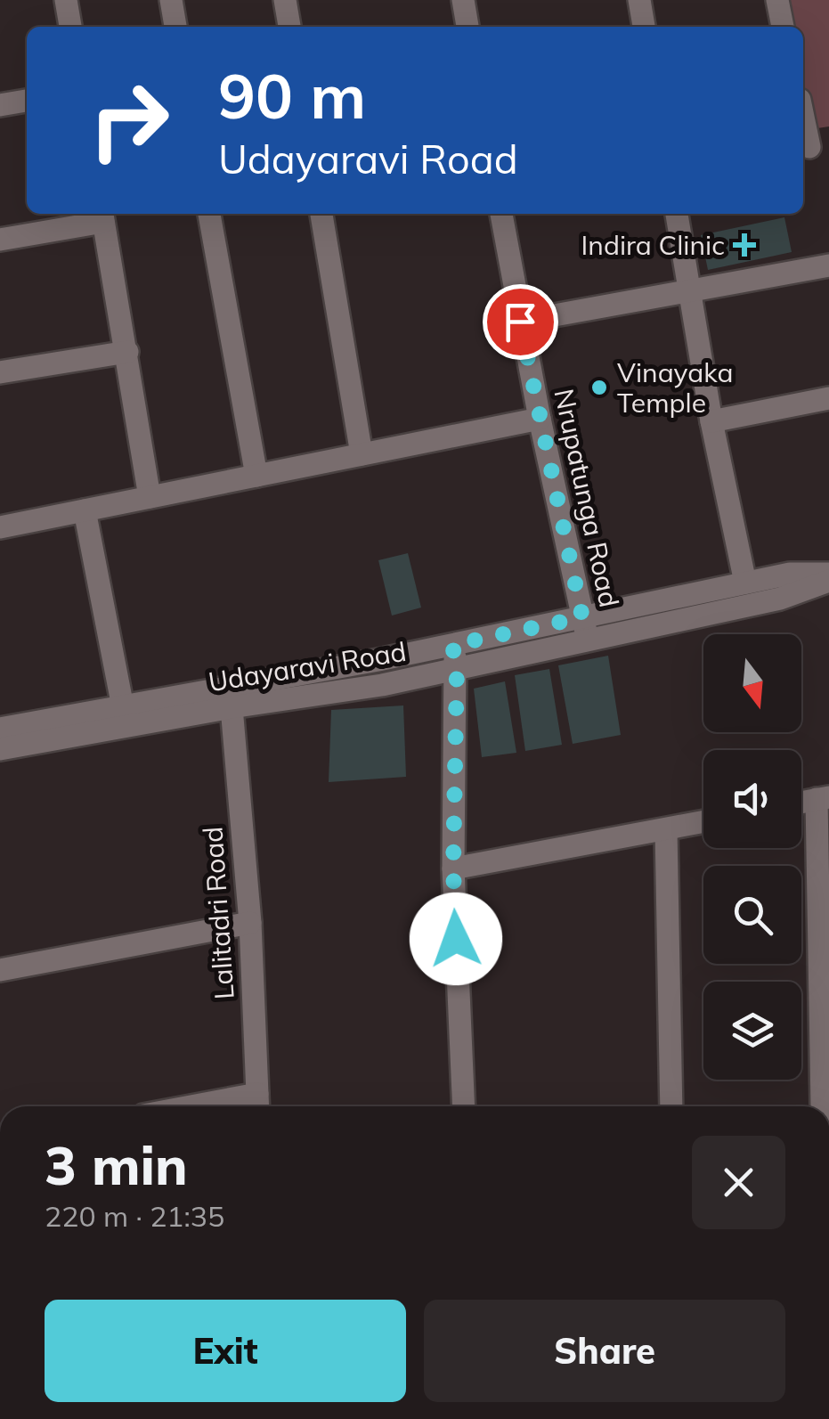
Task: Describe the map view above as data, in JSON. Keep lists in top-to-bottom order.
{
  "streets": {
    "street": ["Nrupatunga Road", "Udayaravi Road", "Lalitadri Road"]
  },
  "crossings": [
    ["Nrupatunga Road", "Udayaravi Road"],
    ["Udayaravi Road", "Lalitadri Road"]
  ],
  "places": {
    "health": ["Indira Clinic"],
    "other": ["Vinayaka Temple"]
  },
  "north": "bottom",
  "page": {
    "turn": ["90 m", "Udayaravi Road"],
    "heading": ["3 min", "220 m · 21:35"],
    "buttons": ["Exit", "Share"]
  }
}
